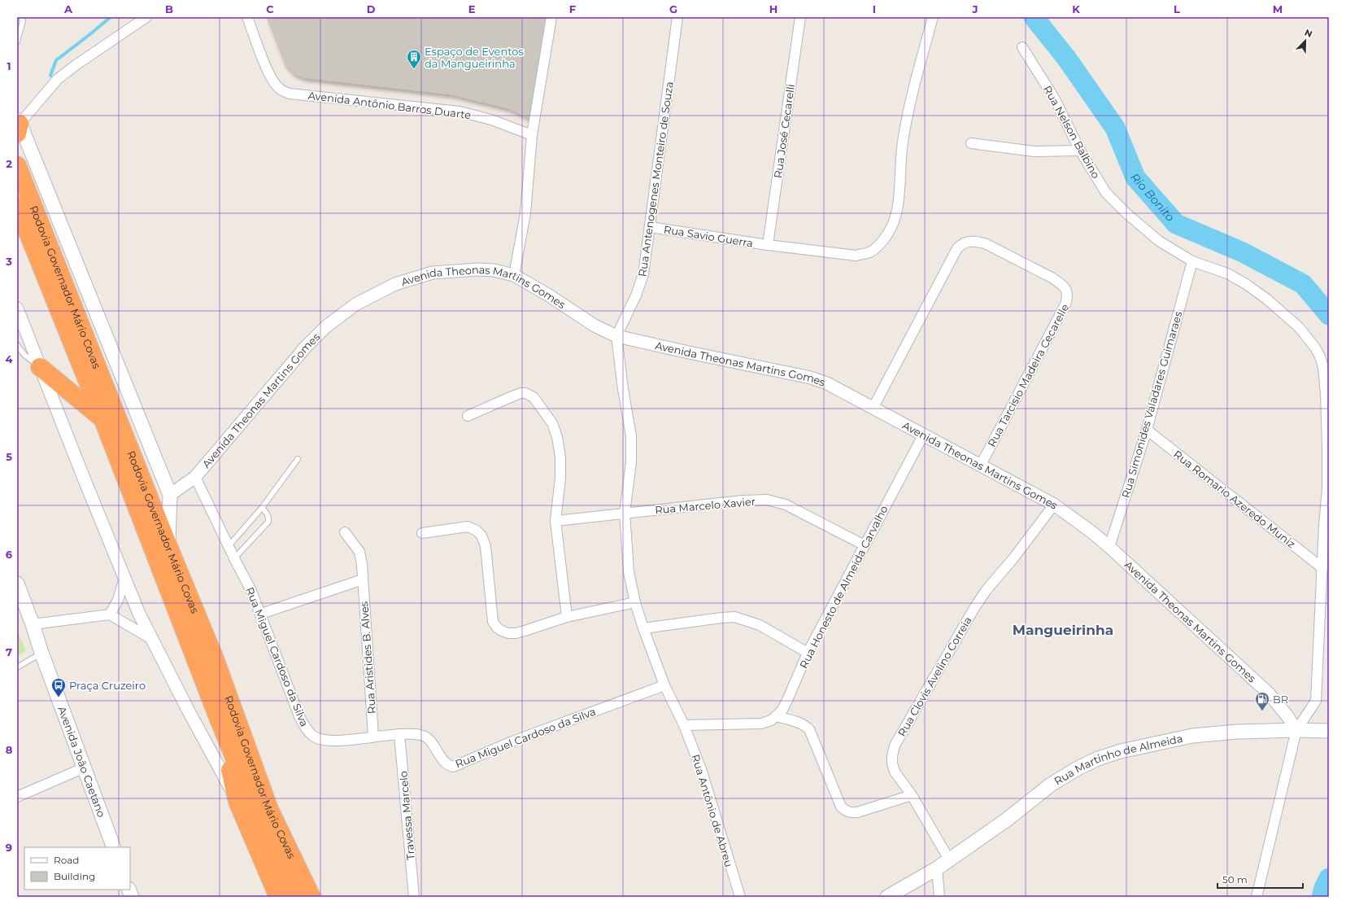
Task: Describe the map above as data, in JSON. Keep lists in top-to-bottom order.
{
  "streets": {
    "highway": ["Rodovia Governador Mário Covas"],
    "main road": ["Rua Martinho de Almeida", "Avenida João Caetano"],
    "street": [
      "Avenida Antônio Barros Duarte",
      "Rua José Cecarelli",
      "Rua Nelson Balbino",
      "Rua Antenogenes Monteiro de Souza",
      "Rua Savio Guerra",
      "Avenida Theonas Martins Gomes",
      "Rua Tarcisio Madeira Cecarelle",
      "Rua Simonides Valadares Guimaraes",
      "Rua Romario Azeredo Muniz",
      "Rua Marcelo Xavier",
      "Rua Honesto de Almeida Carvalho",
      "Rua Miguel Cardoso da Silva",
      "Rua Aristides B. Alves",
      "Rua Clovis Avelino Correia",
      "Rua Antônio de Abreu",
      "Travessa Marcelo"
    ]
  },
  "crossings": [
    ["Rua José Cecarelli", "Rua Savio Guerra"],
    ["Rua Nelson Balbino", "Avenida Theonas Martins Gomes"],
    ["Rua Nelson Balbino", "Rua Simonides Valadares Guimaraes"],
    ["Rua Nelson Balbino", "Rua Romario Azeredo Muniz"],
    ["Rua Nelson Balbino", "Rua Martinho de Almeida"],
    ["Rua Antenogenes Monteiro de Souza", "Rua Savio Guerra"],
    ["Rua Antenogenes Monteiro de Souza", "Avenida Theonas Martins Gomes"],
    ["Rua Antenogenes Monteiro de Souza", "Rua Antônio de Abreu"],
    ["Avenida Theonas Martins Gomes", "Rua Tarcisio Madeira Cecarelle"],
    ["Avenida Theonas Martins Gomes", "Rua Simonides Valadares Guimaraes"],
    ["Avenida Theonas Martins Gomes", "Rua Honesto de Almeida Carvalho"],
    ["Avenida Theonas Martins Gomes", "Rua Miguel Cardoso da Silva"],
    ["Avenida Theonas Martins Gomes", "Rua Clovis Avelino Correia"],
    ["Avenida Theonas Martins Gomes", "Rua Martinho de Almeida"],
    ["Avenida Theonas Martins Gomes", "Rua Antônio de Abreu"],
    ["Rua Simonides Valadares Guimaraes", "Rua Romario Azeredo Muniz"],
    ["Rua Marcelo Xavier", "Rua Honesto de Almeida Carvalho"],
    ["Rua Marcelo Xavier", "Rua Antônio de Abreu"],
    ["Rua Honesto de Almeida Carvalho", "Rua Antônio de Abreu"],
    ["Rua Miguel Cardoso da Silva", "Rua Aristides B. Alves"],
    ["Rua Miguel Cardoso da Silva", "Rua Antônio de Abreu"],
    ["Rua Miguel Cardoso da Silva", "Travessa Marcelo"],
    ["Rua Clovis Avelino Correia", "Rua Martinho de Almeida"]
  ],
  "districts": ["Mangueirinha"],
  "water": ["Rio Bonito"],
  "places": {
    "building": ["Espaço de Eventos da Mangueirinha"],
    "bus stop": ["Praça Cruzeiro"],
    "fuel station": ["BR"]
  },
  "legend": ["Road", "Building"],
  "scale_bar": "50 m",
  "north": "top right",
  "grid": {
    "columns": [
      "A",
      "B",
      "C",
      "D",
      "E",
      "F",
      "G",
      "H",
      "I",
      "J",
      "K",
      "L",
      "M"
    ],
    "rows": [
      "1",
      "2",
      "3",
      "4",
      "5",
      "6",
      "7",
      "8",
      "9"
    ]
  }
}
